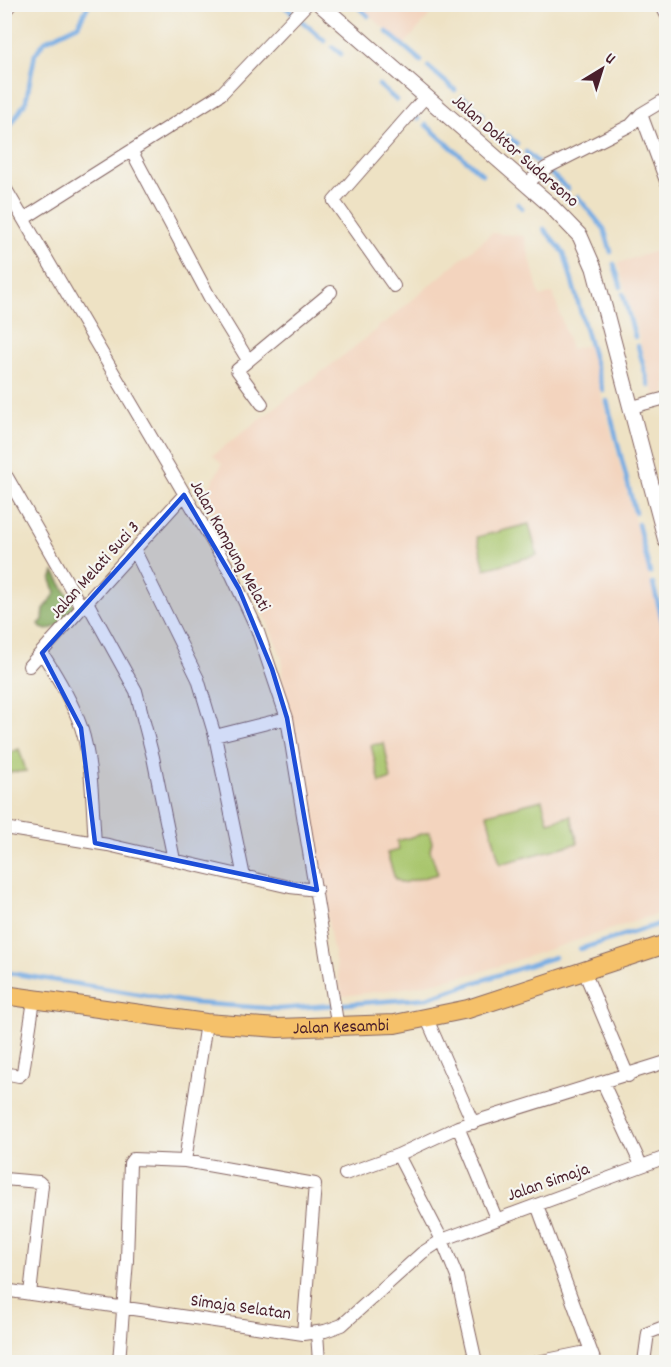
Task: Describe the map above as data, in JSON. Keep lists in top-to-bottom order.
{
  "streets": {
    "main road": ["Jalan Kesambi"],
    "street": [
      "Jalan Doktor Sudarsono",
      "Jalan Kampung Melati",
      "Jalan Melati Suci 3",
      "Jalan Simaja",
      "Simaja Selatan"
    ]
  },
  "crossings": [
    ["Jalan Kampung Melati", "Jalan Melati Suci 3"],
    ["Jalan Kampung Melati", "Jalan Kesambi"],
    ["Jalan Simaja", "Simaja Selatan"]
  ],
  "north": "top right"
}
